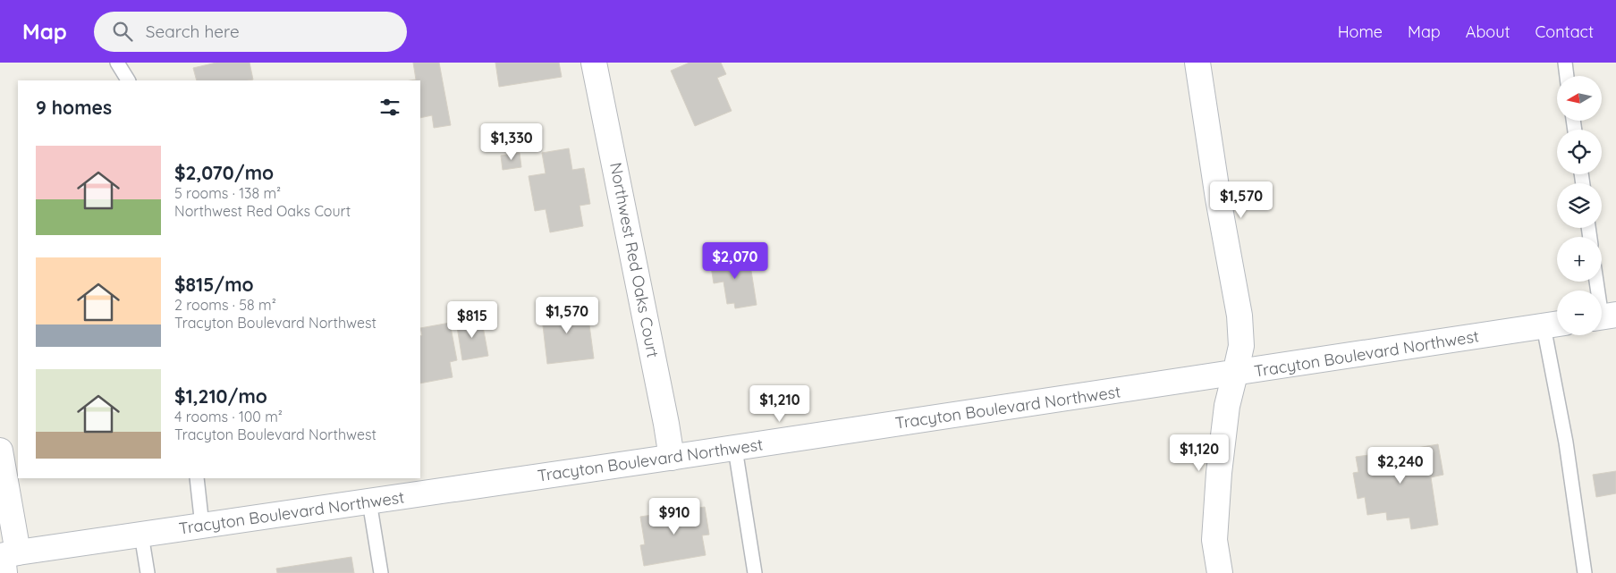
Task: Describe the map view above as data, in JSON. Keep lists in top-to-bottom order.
{
  "streets": {
    "main road": ["Northwest Red Oaks Court", "Tracyton Boulevard Northwest"]
  },
  "crossings": [
    ["Northwest Red Oaks Court", "Tracyton Boulevard Northwest"]
  ],
  "north": "left",
  "page": {
    "header": "Map",
    "search": "Search here",
    "nav": [
      "Home",
      "Map",
      "About",
      "Contact"
    ],
    "map_buttons": ["+", "−"],
    "heading": "9 homes",
    "price": [
      "$1,330",
      "$1,570",
      "$2,070",
      "$1,570",
      "$815",
      "$1,210",
      "$1,120",
      "$2,240",
      "$910"
    ],
    "list": [
      {
        "name": "$2,070/mo",
        "note": "5 rooms · 138 m² · Northwest Red Oaks Court"
      },
      {
        "name": "$815/mo",
        "note": "2 rooms · 58 m² · Tracyton Boulevard Northwest"
      },
      {
        "name": "$1,210/mo",
        "note": "4 rooms · 100 m² · Tracyton Boulevard Northwest"
      }
    ]
  }
}
